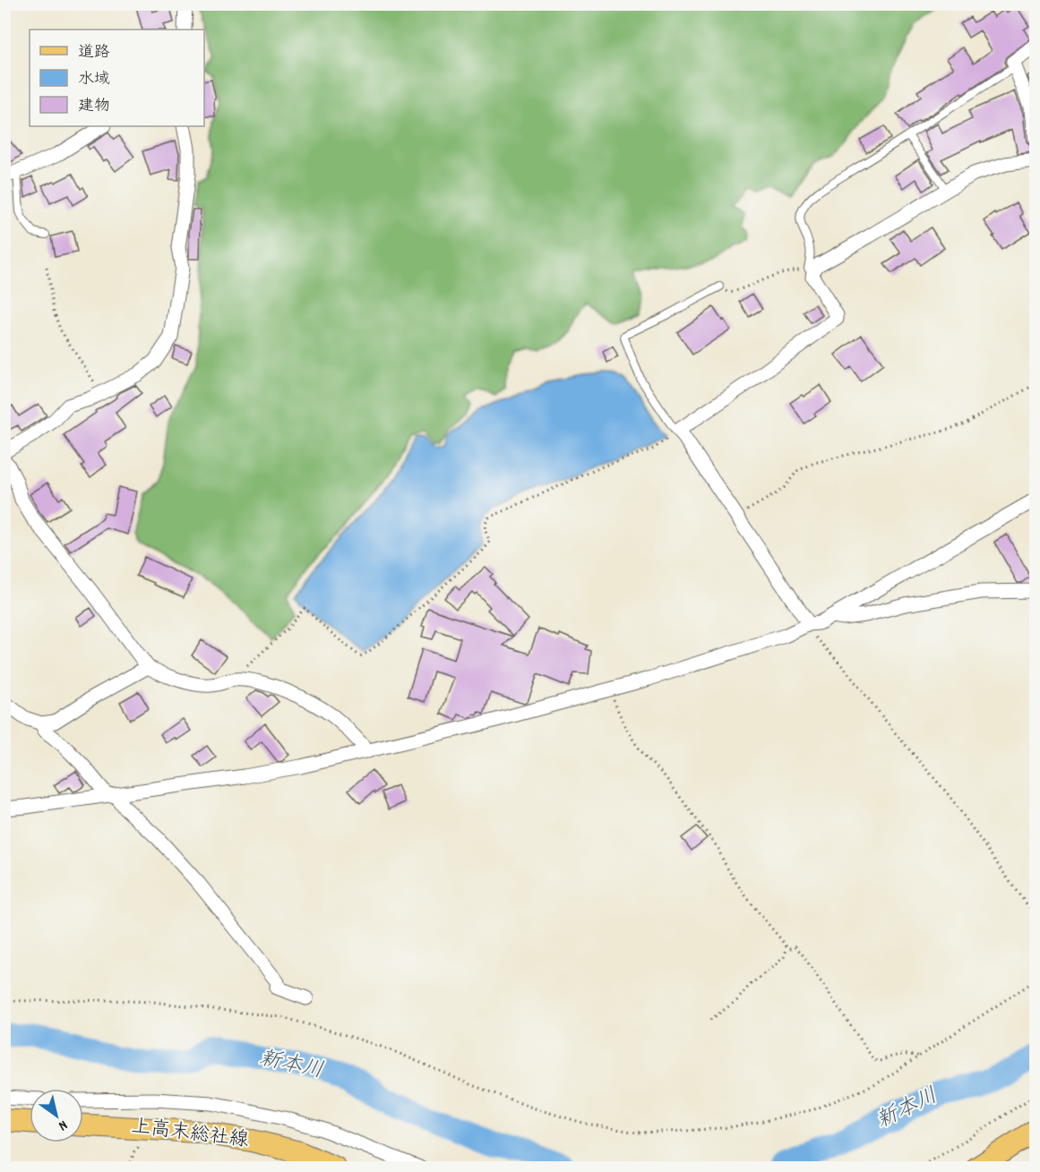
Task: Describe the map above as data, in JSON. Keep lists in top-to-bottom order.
{
  "streets": {
    "main road": ["上高末総社線"]
  },
  "water": ["新本川"],
  "legend": ["道路", "水域", "建物"],
  "north": "bottom right"
}
